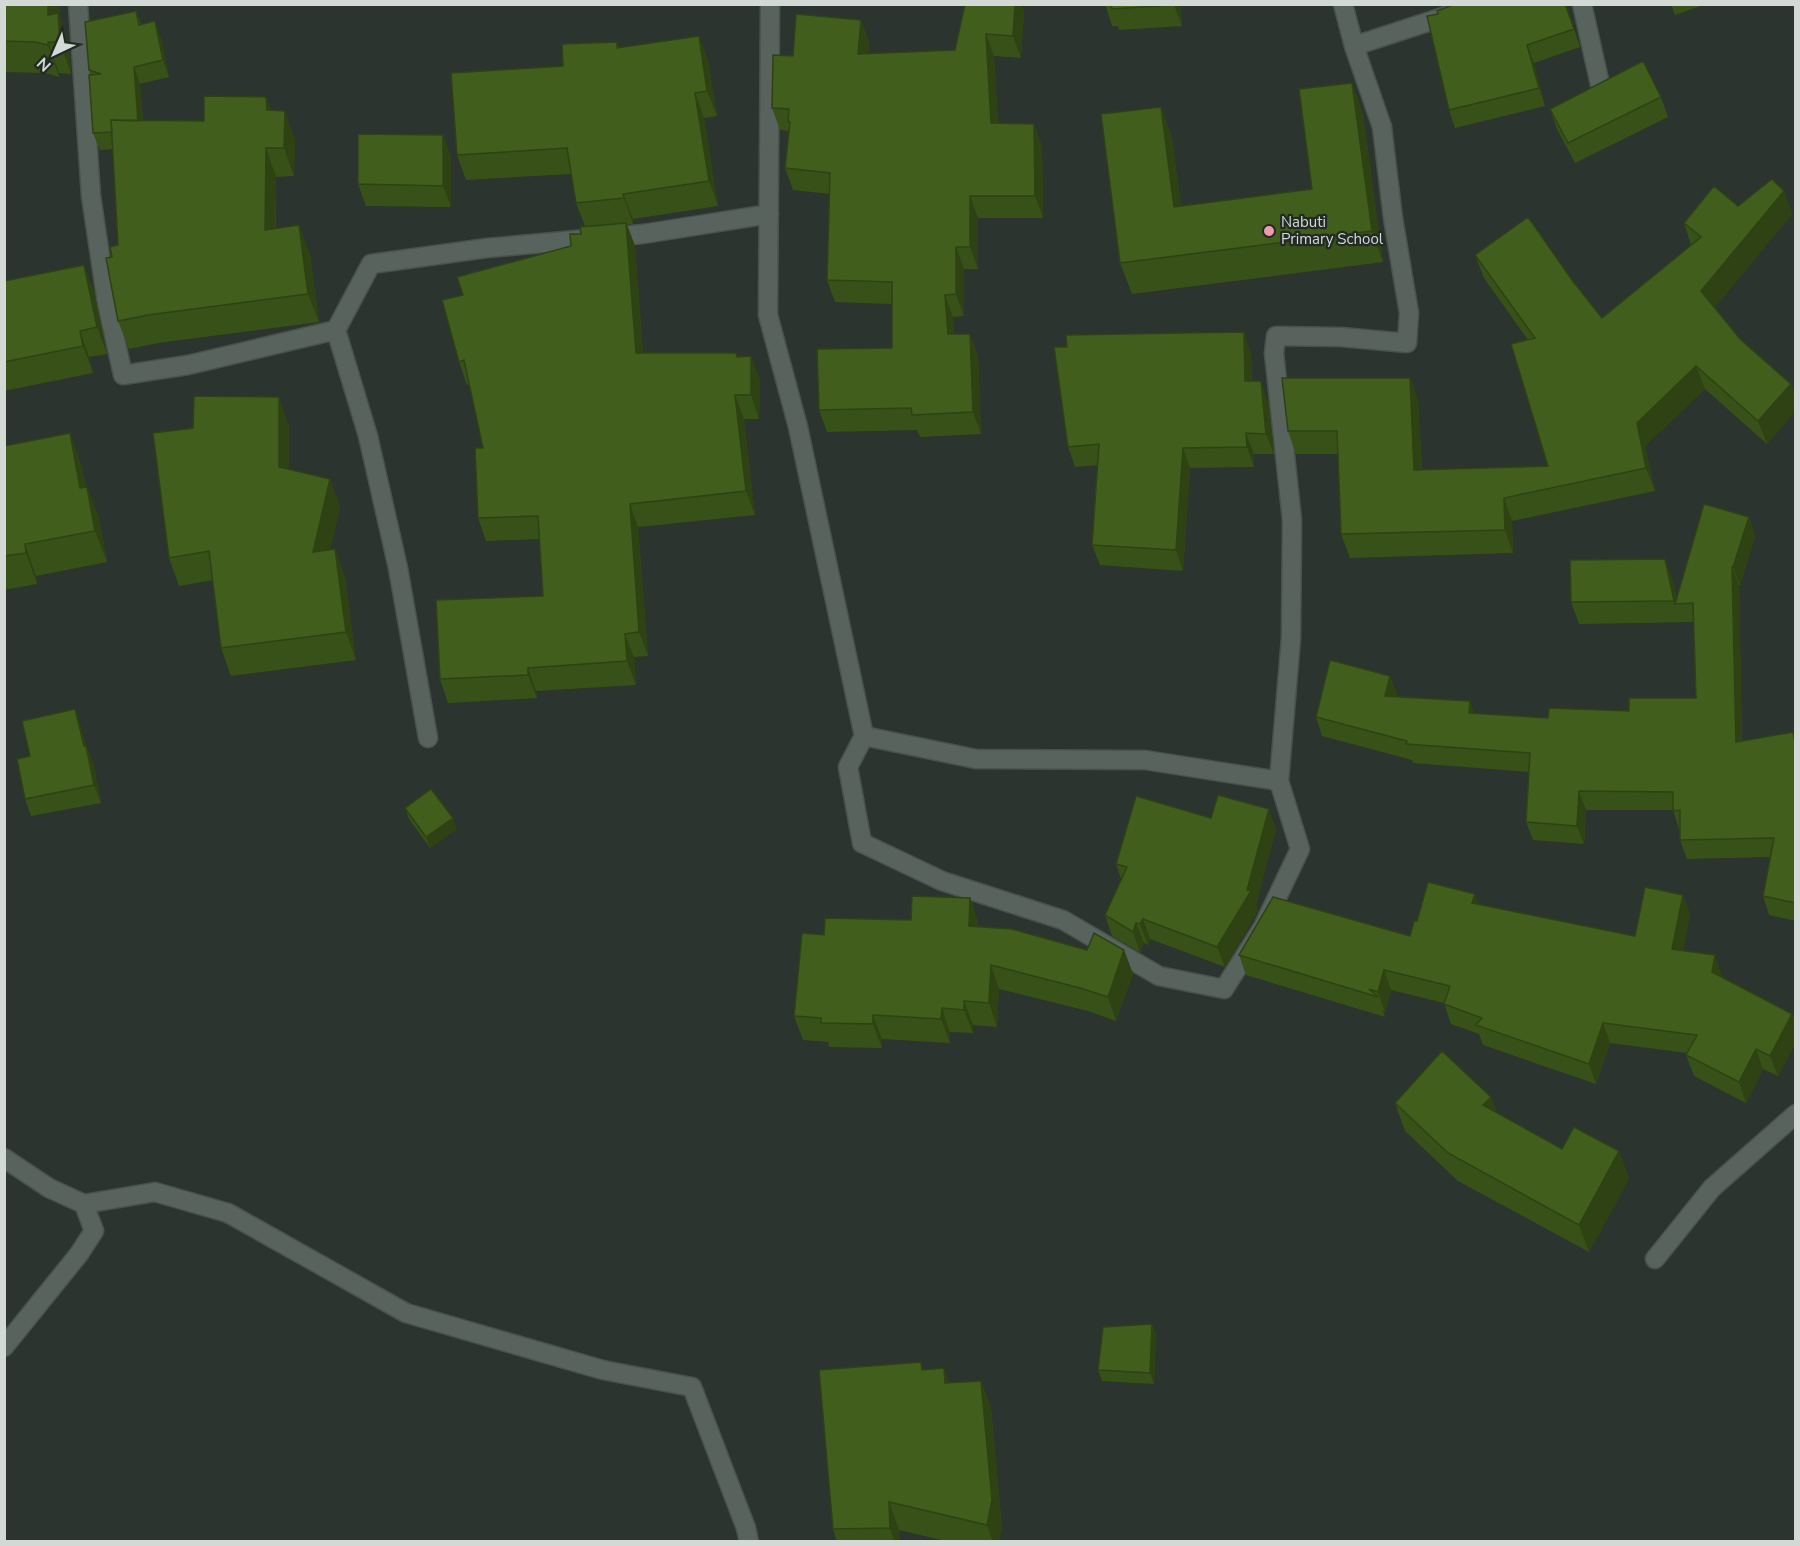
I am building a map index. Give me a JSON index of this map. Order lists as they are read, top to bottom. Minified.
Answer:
{"places":["Nabuti Primary School"],"north":"bottom left"}
